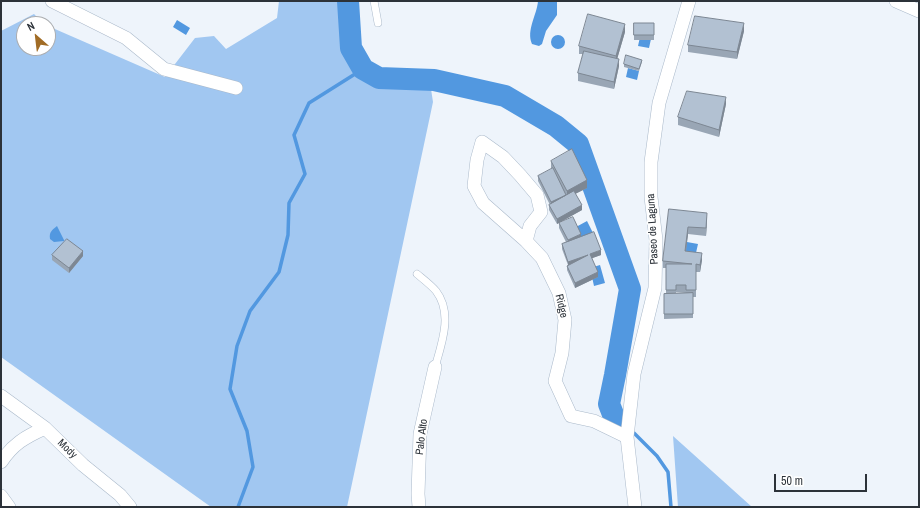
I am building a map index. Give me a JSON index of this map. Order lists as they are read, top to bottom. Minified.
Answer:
{"streets":{"street":["Paseo de Laguna","Ridge","Palo Alto","Mody"]},"crossings":[["Paseo de Laguna","Ridge"]],"scale_bar":"50 m","north":"top left"}
